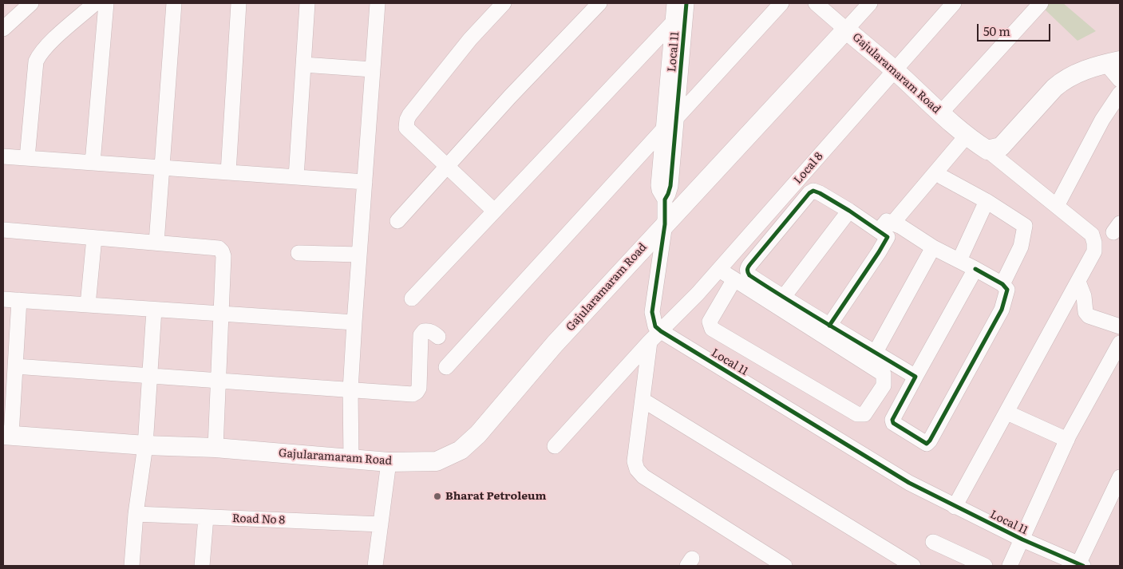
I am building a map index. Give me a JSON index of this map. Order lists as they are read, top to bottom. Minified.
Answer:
{"streets":{"main road":["Gajularamaram Road"],"street":["Local 11","Local 8","Road No 8"]},"crossings":[["Local 11","Gajularamaram Road"],["Local 11","Local 8"],["Gajularamaram Road","Local 8"]],"places":["Bharat Petroleum"],"scale_bar":"50 m"}
